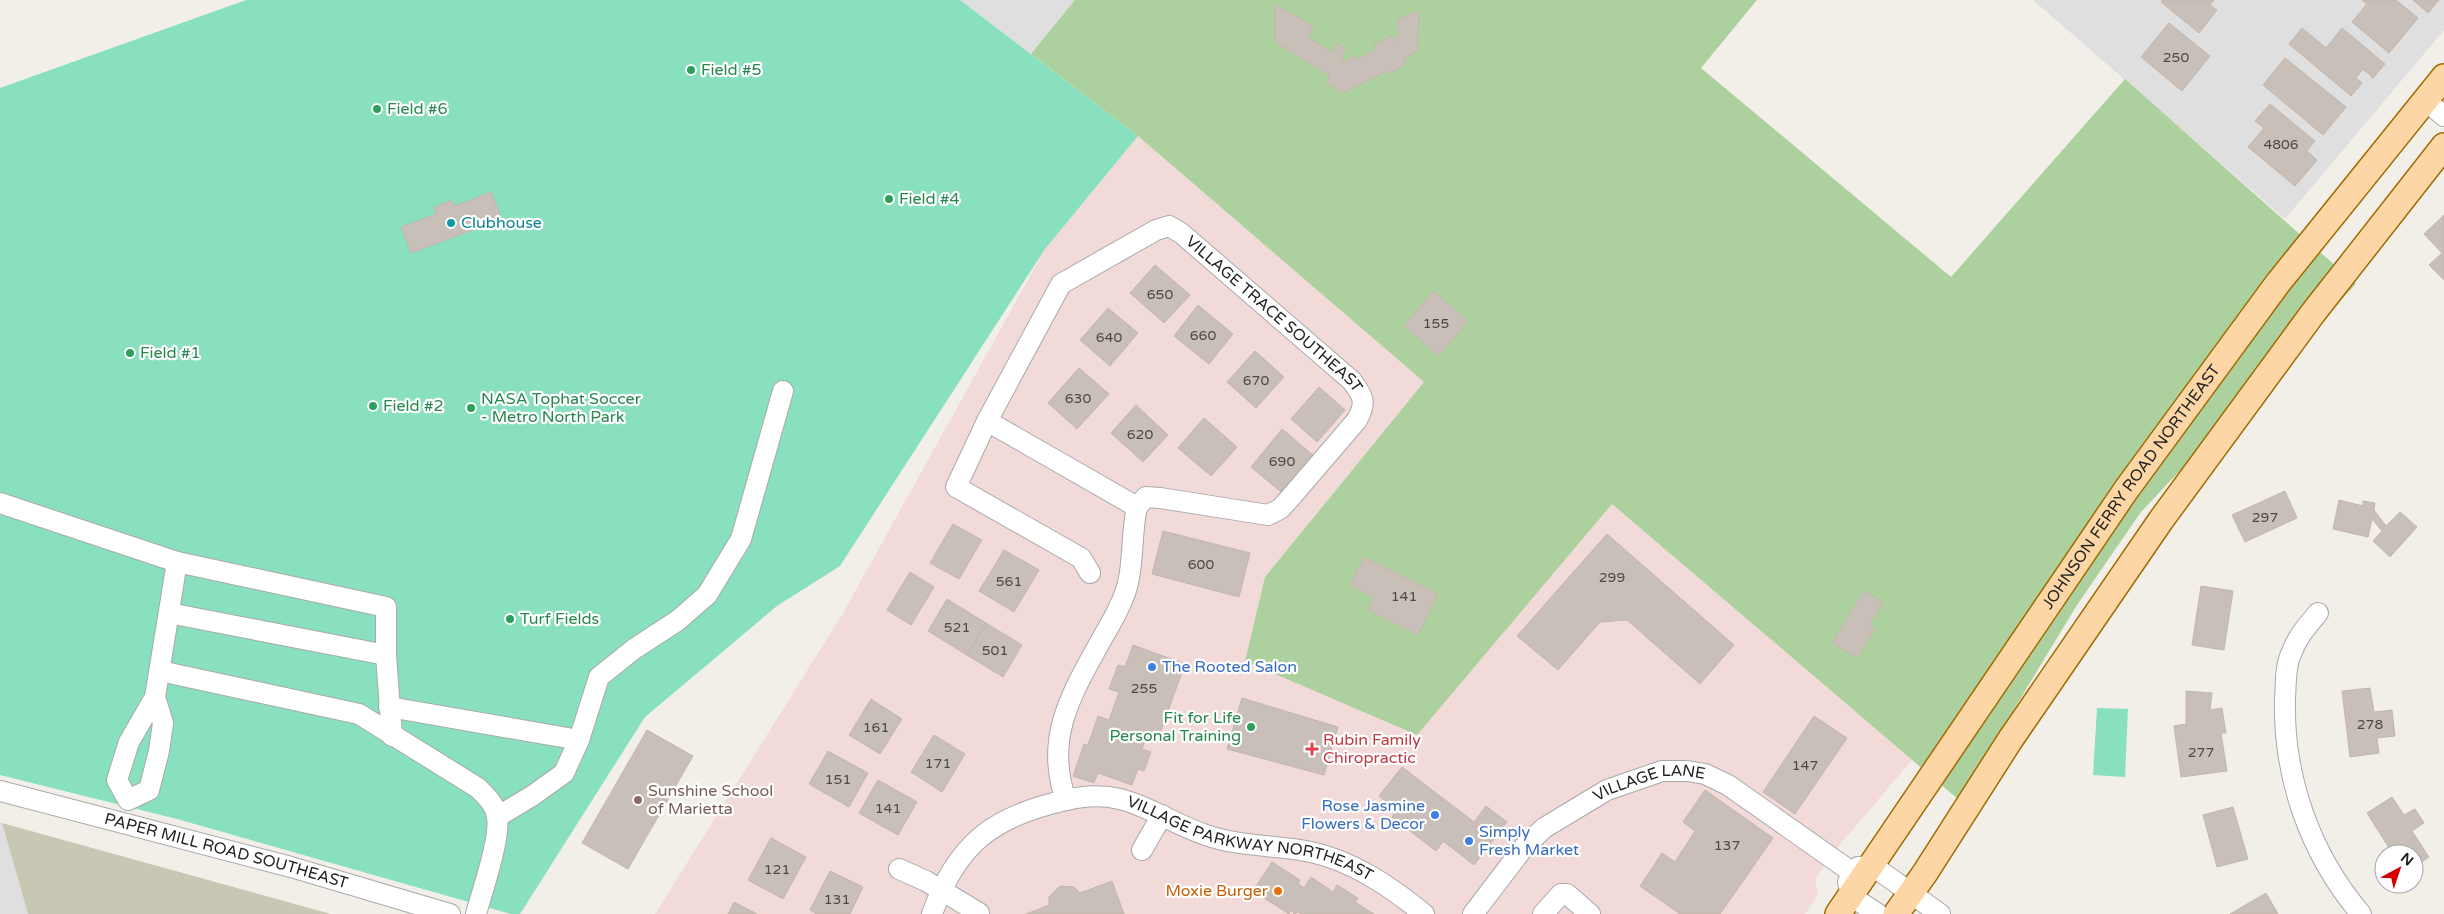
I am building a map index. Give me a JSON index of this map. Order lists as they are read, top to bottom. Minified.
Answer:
{"streets":{"main road":["JOHNSON FERRY ROAD NORTHEAST"],"street":["VILLAGE TRACE SOUTHEAST","VILLAGE LANE","VILLAGE PARKWAY NORTHEAST","PAPER MILL ROAD SOUTHEAST"]},"places":{"other":["Field #5","Field #6","Field #4","Clubhouse","Field #1","Field #2","NASA Tophat Soccer - Metro North Park","Turf Fields","The Rooted Salon","Fit for Life Personal Training","Sunshine School of Marietta","Rose Jasmine Flowers & Decor","Simply Fresh Market","Moxie Burger"],"health":["Rubin Family Chiropractic"]},"house_numbers":["250","4806","650","155","660","640","670","630","620","690","297","600","299","561","141","521","501","255","278","161","277","171","147","151","141","137","121","131"],"north":"top right"}
